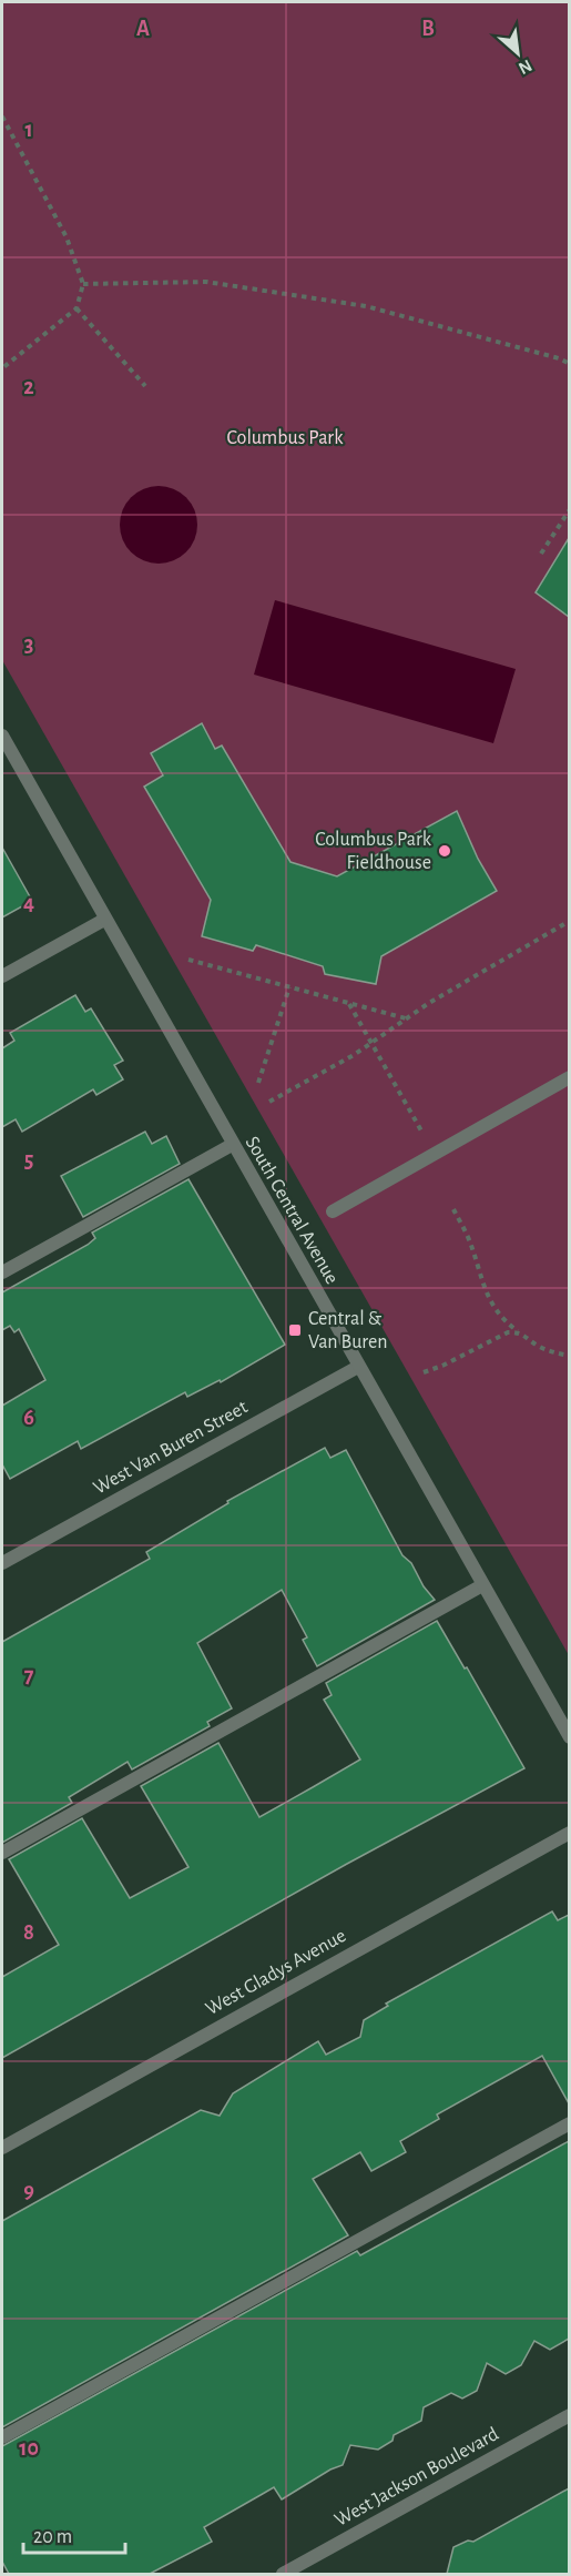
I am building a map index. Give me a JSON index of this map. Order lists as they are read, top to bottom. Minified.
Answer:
{"streets":{"street":["South Central Avenue","West Van Buren Street","West Gladys Avenue","West Jackson Boulevard"]},"crossings":[["South Central Avenue","West Van Buren Street"]],"parks":["Columbus Park"],"places":{"other":["Columbus Park Fieldhouse"],"transit":["Central & Van Buren"]},"scale_bar":"20 m","north":"bottom right","grid":{"columns":["A","B"],"rows":["1","2","3","4","5","6","7","8","9","10"]}}
